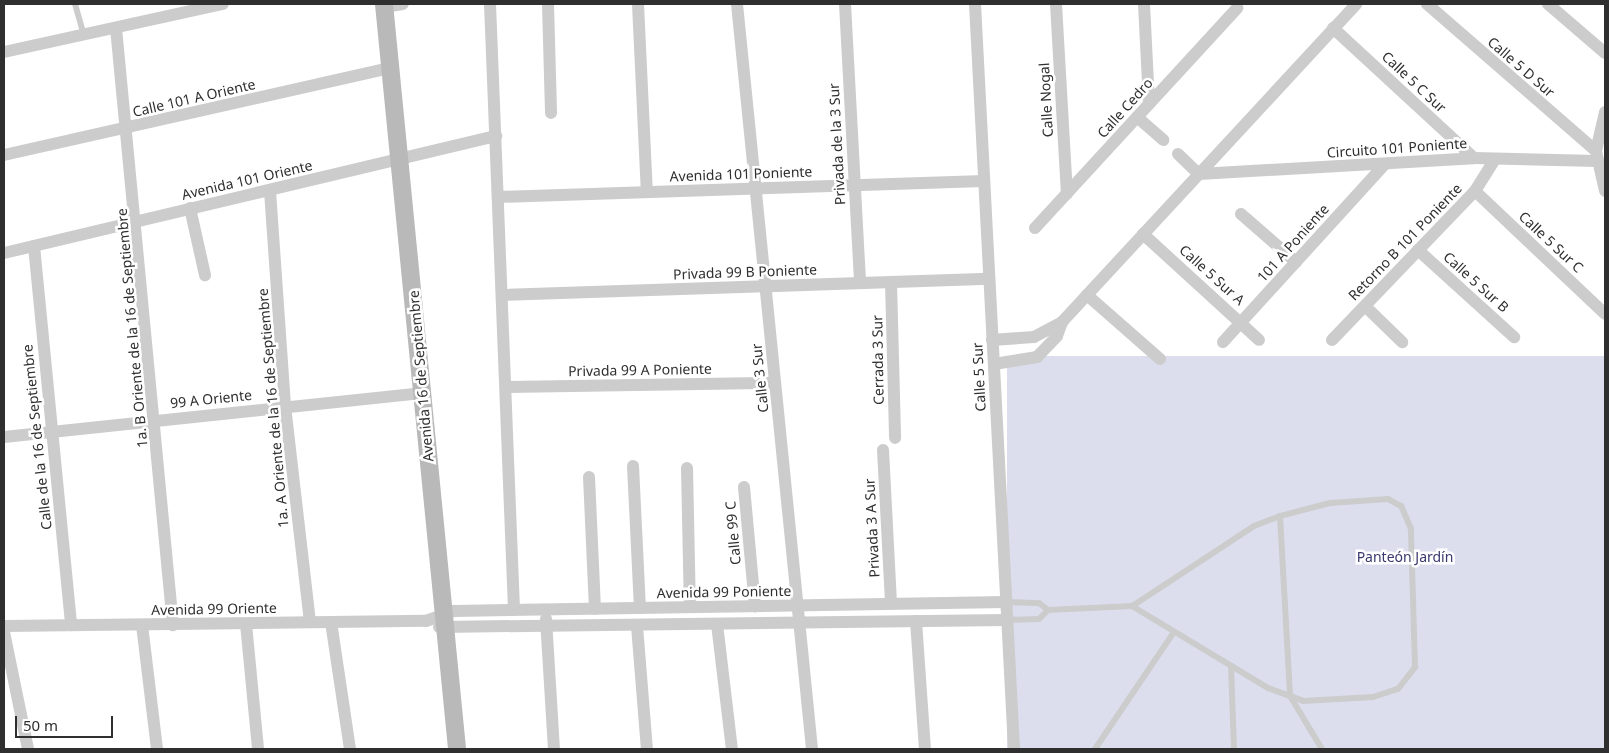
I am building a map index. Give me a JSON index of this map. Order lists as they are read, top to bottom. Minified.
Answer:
{"streets":{"main road":["Avenida 16 de Septiembre"],"street":["Calle 5 D Sur","Calle 5 C Sur","Calle 101 A Oriente","Calle Nogal","Calle Cedro","Privada de la 3 Sur","Circuito 101 Poniente","Avenida 101 Poniente","Avenida 101 Oriente","Retorno B 101 Poniente","Calle 5 Sur C","101 A Poniente","Privada 99 B Poniente","Calle 5 Sur A","Calle 5 Sur B","1a. B Oriente de la 16 de Septiembre","Cerrada 3 Sur","Privada 99 A Poniente","Calle 5 Sur","Calle 3 Sur","99 A Oriente","1a. A Oriente de la 16 de Septiembre","Calle de la 16 de Septiembre","Privada 3 A Sur","Calle 99 C","Avenida 99 Poniente","Avenida 99 Oriente"]},"crossings":[["Calle 5 D Sur","Circuito 101 Poniente"],["Calle 5 C Sur","Circuito 101 Poniente"],["Calle 101 A Oriente","1a. B Oriente de la 16 de Septiembre"],["Calle 101 A Oriente","Avenida 16 de Septiembre"],["Calle Nogal","Calle Cedro"],["Privada de la 3 Sur","Avenida 101 Poniente"],["Privada de la 3 Sur","Privada 99 B Poniente"],["Circuito 101 Poniente","Retorno B 101 Poniente"],["Circuito 101 Poniente","101 A Poniente"],["Avenida 101 Poniente","Calle 5 Sur"],["Avenida 101 Poniente","Calle 3 Sur"],["Avenida 101 Oriente","1a. B Oriente de la 16 de Septiembre"],["Avenida 101 Oriente","Avenida 16 de Septiembre"],["Avenida 101 Oriente","1a. A Oriente de la 16 de Septiembre"],["Avenida 101 Oriente","Calle de la 16 de Septiembre"],["Retorno B 101 Poniente","Calle 5 Sur C"],["Retorno B 101 Poniente","Calle 5 Sur B"],["101 A Poniente","Calle 5 Sur A"],["Privada 99 B Poniente","Cerrada 3 Sur"],["Privada 99 B Poniente","Calle 5 Sur"],["Privada 99 B Poniente","Calle 3 Sur"],["1a. B Oriente de la 16 de Septiembre","99 A Oriente"],["1a. B Oriente de la 16 de Septiembre","Avenida 99 Oriente"],["Privada 99 A Poniente","Calle 3 Sur"],["Avenida 16 de Septiembre","99 A Oriente"],["Avenida 16 de Septiembre","Avenida 99 Poniente"],["Avenida 16 de Septiembre","Avenida 99 Oriente"],["Calle 5 Sur","Avenida 99 Poniente"],["Calle 3 Sur","Avenida 99 Poniente"],["99 A Oriente","1a. A Oriente de la 16 de Septiembre"],["99 A Oriente","Calle de la 16 de Septiembre"],["1a. A Oriente de la 16 de Septiembre","Avenida 99 Oriente"],["Calle de la 16 de Septiembre","Avenida 99 Oriente"],["Privada 3 A Sur","Avenida 99 Poniente"],["Calle 99 C","Avenida 99 Poniente"],["Avenida 99 Poniente","Avenida 99 Oriente"]],"parks":["Panteón Jardín"],"scale_bar":"50 m"}
